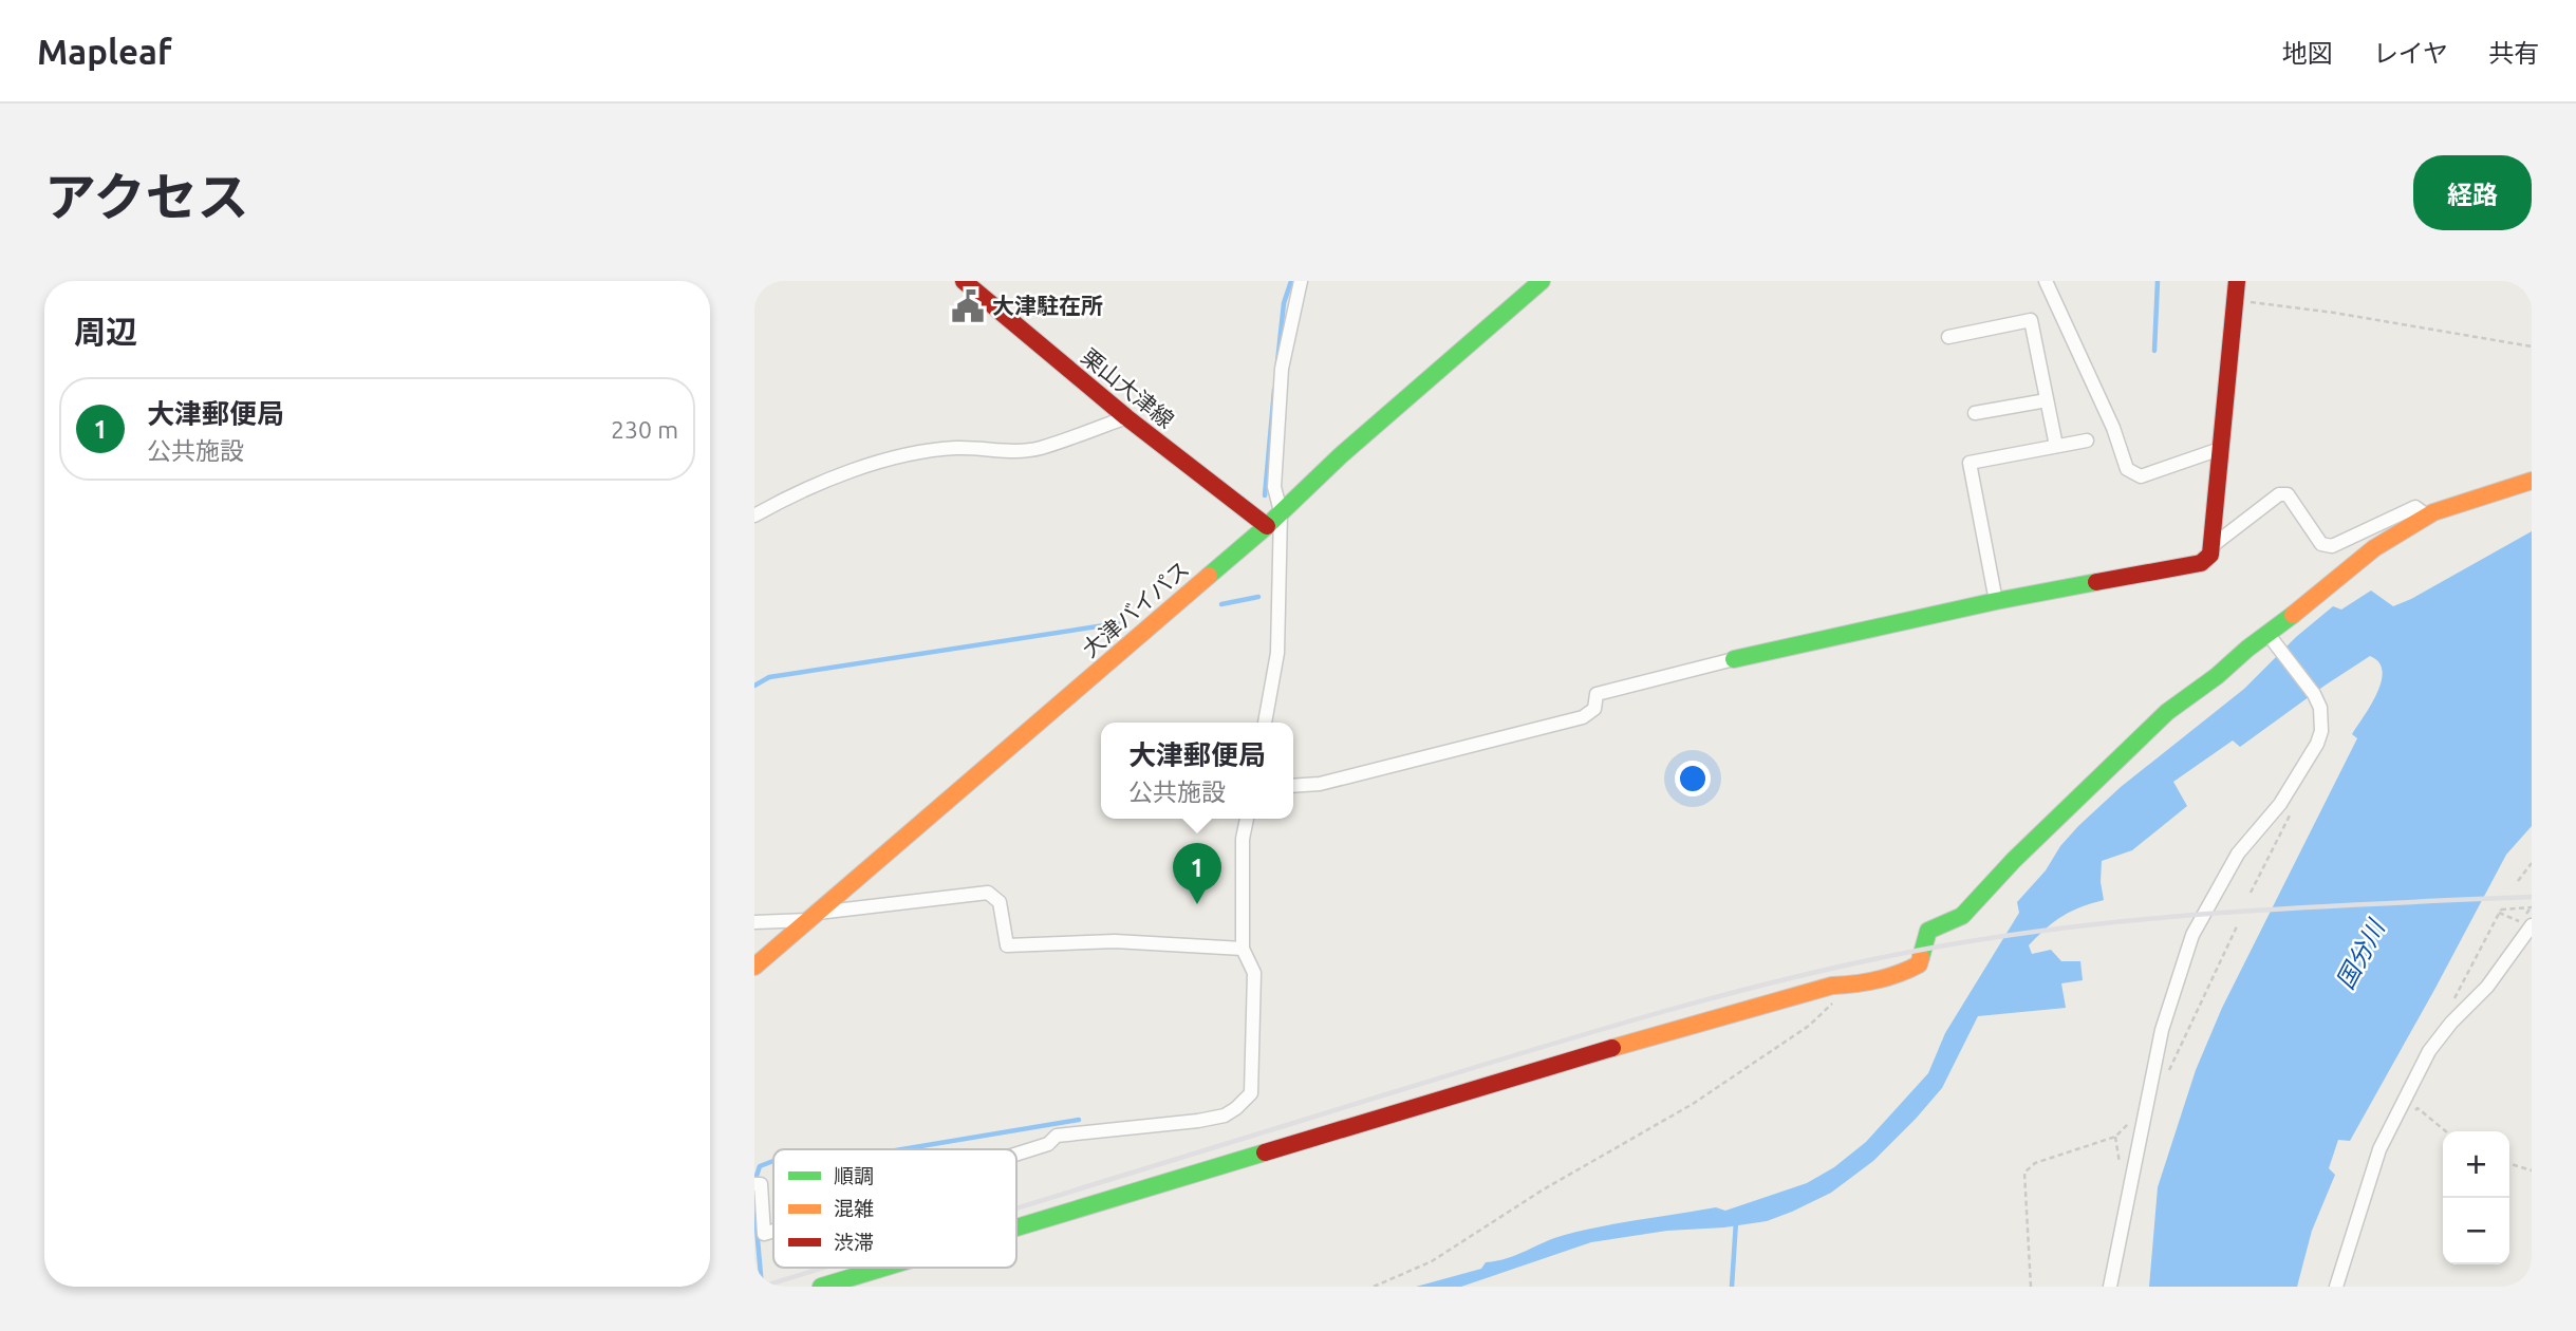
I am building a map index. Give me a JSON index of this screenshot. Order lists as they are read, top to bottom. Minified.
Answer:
{"streets":{"street":["栗山大津線","大津バイパス"]},"crossings":[["栗山大津線","大津バイパス"]],"water":["国分川"],"places":{"public building":["大津駐在所"]},"legend":["順調","混雑","渋滞"],"page":{"header":"Mapleaf","nav":["地図","レイヤ","共有"],"title":"アクセス","buttons":"経路","heading":"周辺","list":[{"mark":"1","name":"大津郵便局","note":"公共施設","value":"230 m"}],"popup":["大津郵便局","公共施設"],"pins":"1","map_buttons":["+","−"]}}
